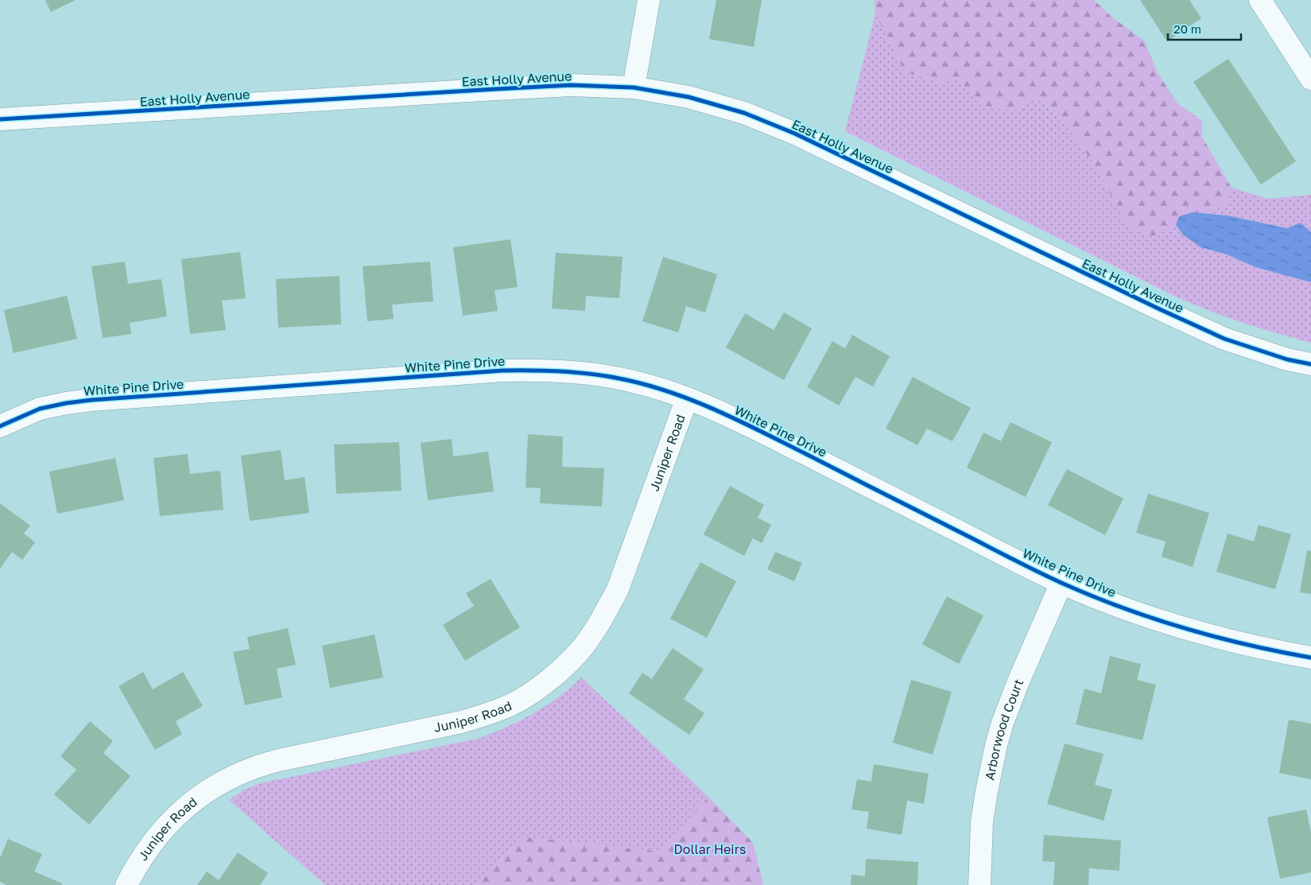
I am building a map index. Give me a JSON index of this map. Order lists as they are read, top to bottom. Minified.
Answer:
{"streets":{"street":["East Holly Avenue","White Pine Drive","Juniper Road","Arborwood Court"]},"crossings":[["White Pine Drive","Juniper Road"],["White Pine Drive","Arborwood Court"]],"parks":["Dollar Heirs"],"scale_bar":"20 m"}
